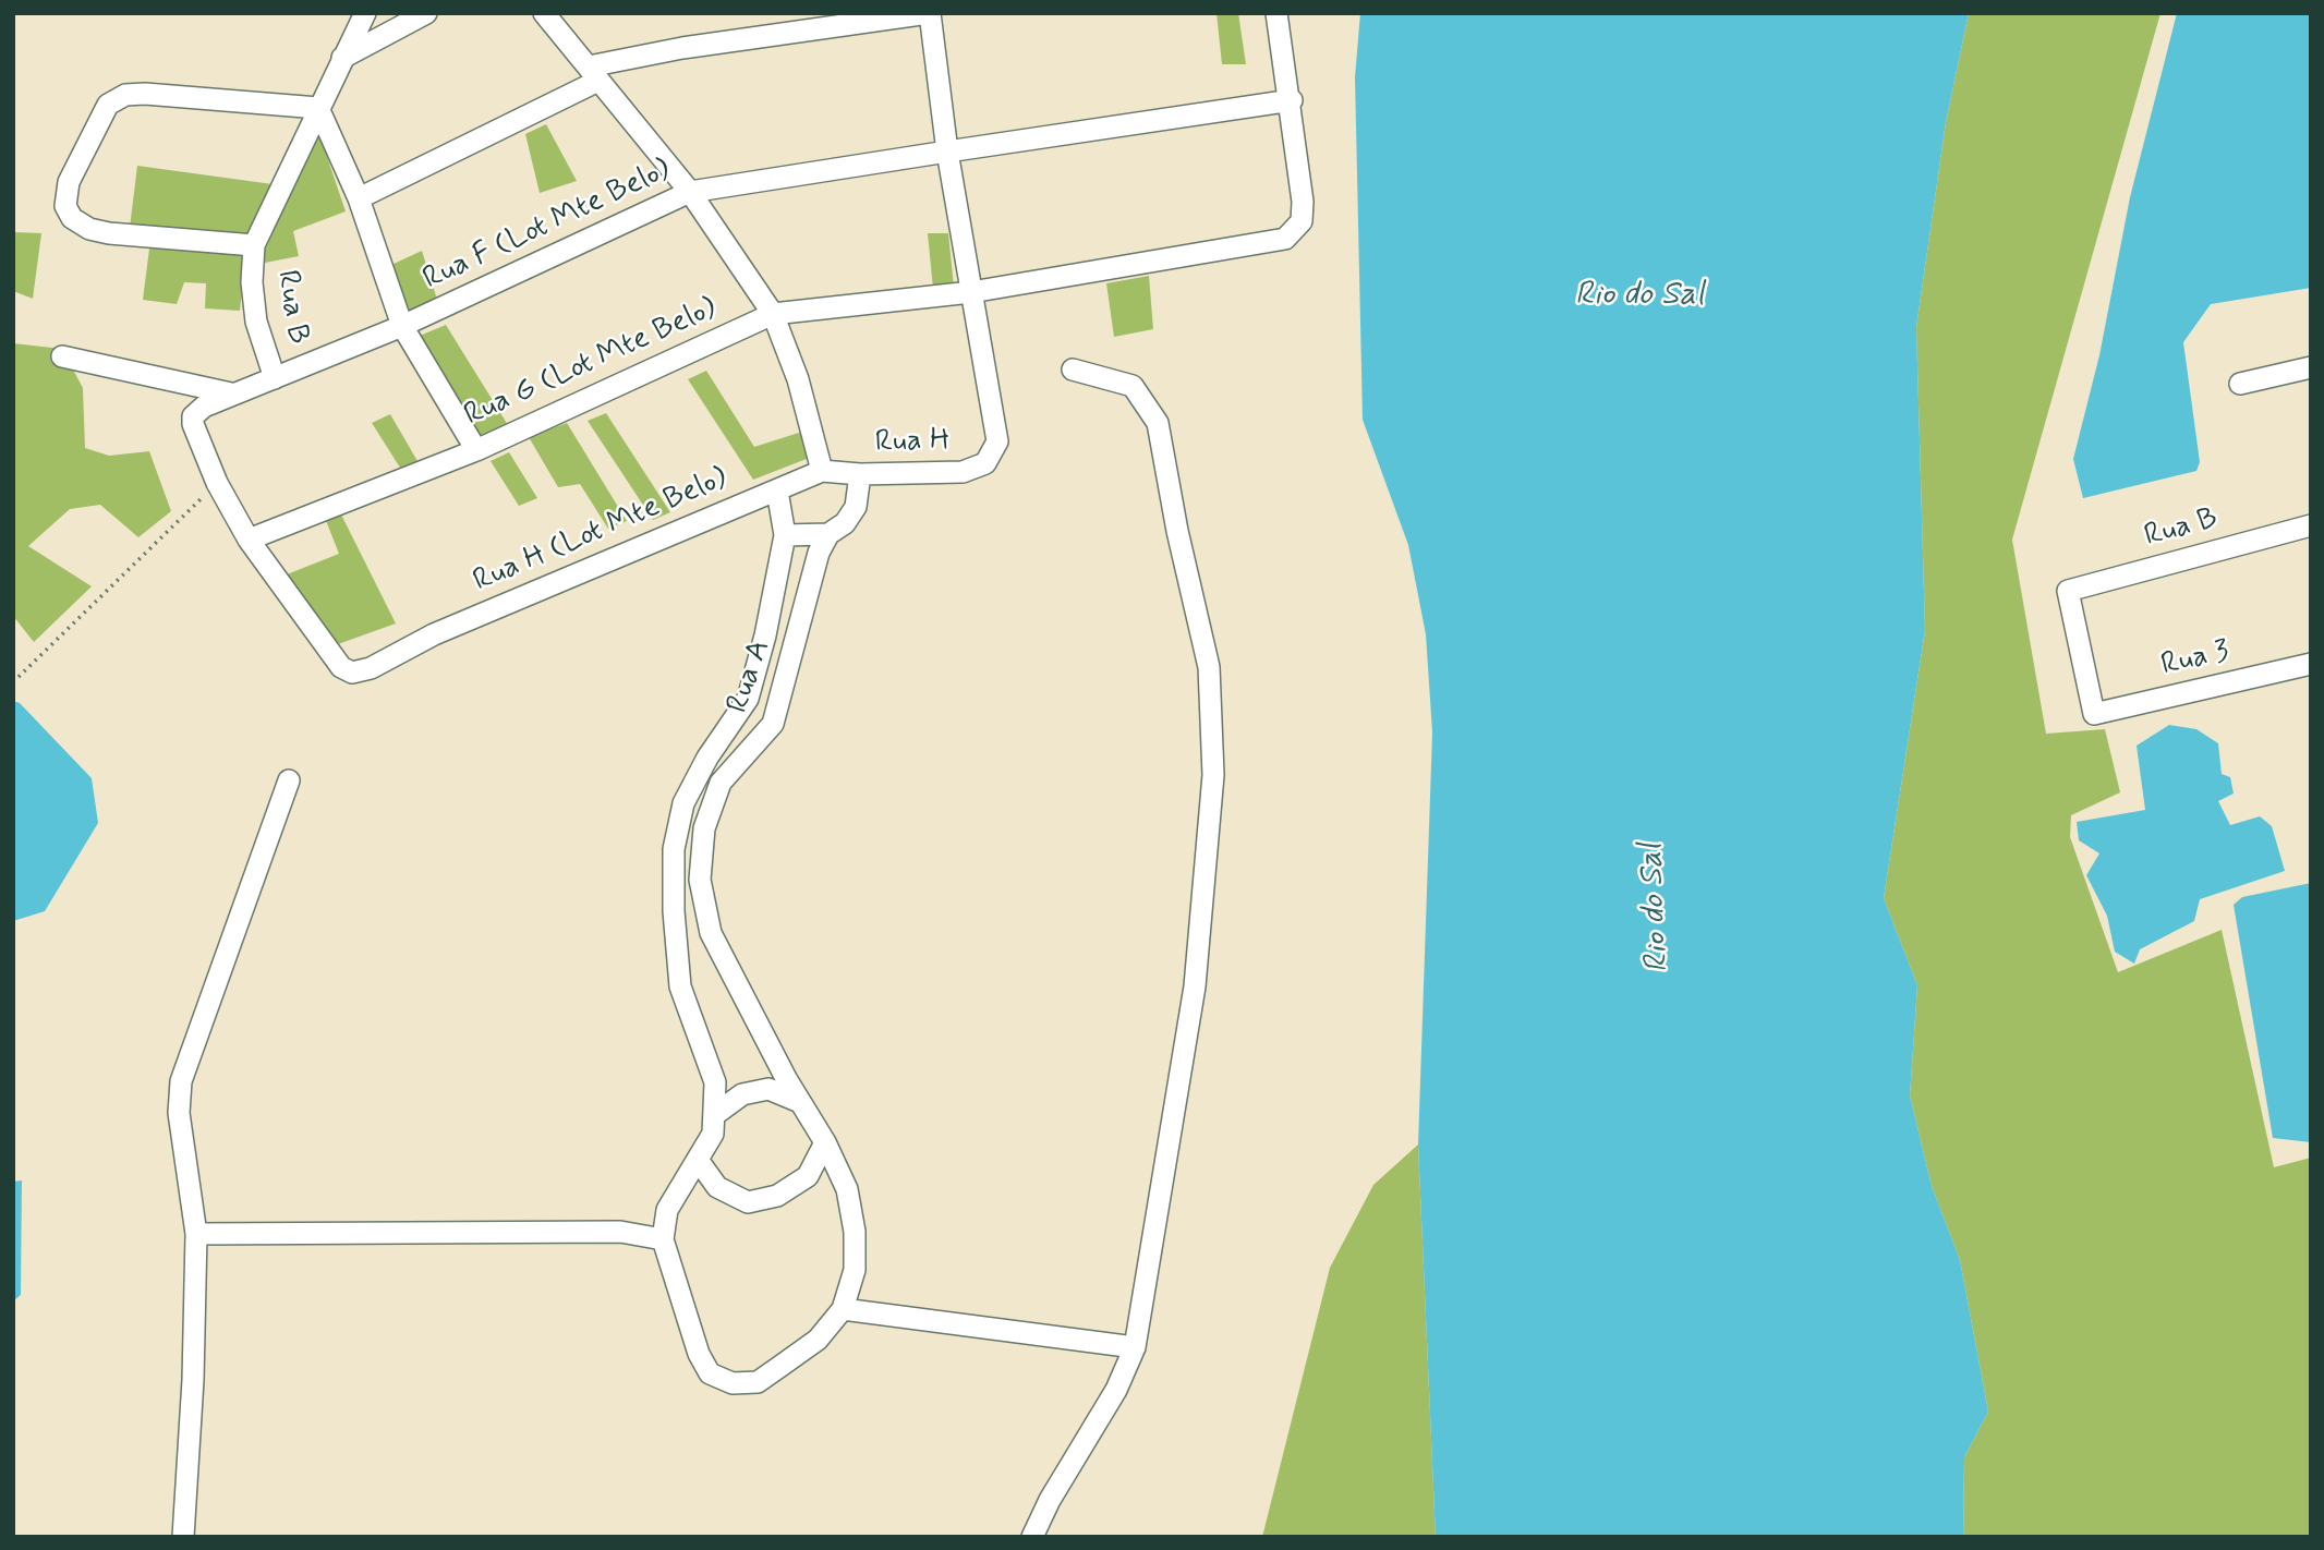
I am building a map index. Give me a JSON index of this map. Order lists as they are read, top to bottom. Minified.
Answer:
{"streets":{"street":["Rua F (Lot Mte Belo)","Rua B","Rua G (Lot Mte Belo)","Rua H","Rua H (Lot Mte Belo)","Rua 3","Rua A"]},"crossings":[["Rua F (Lot Mte Belo)","Rua B"],["Rua F (Lot Mte Belo)","Rua G (Lot Mte Belo)"],["Rua B","Rua 3"],["Rua G (Lot Mte Belo)","Rua H"],["Rua G (Lot Mte Belo)","Rua H (Lot Mte Belo)"],["Rua H","Rua H (Lot Mte Belo)"],["Rua H","Rua A"],["Rua H (Lot Mte Belo)","Rua A"]],"water":["Rio do Sal"]}
